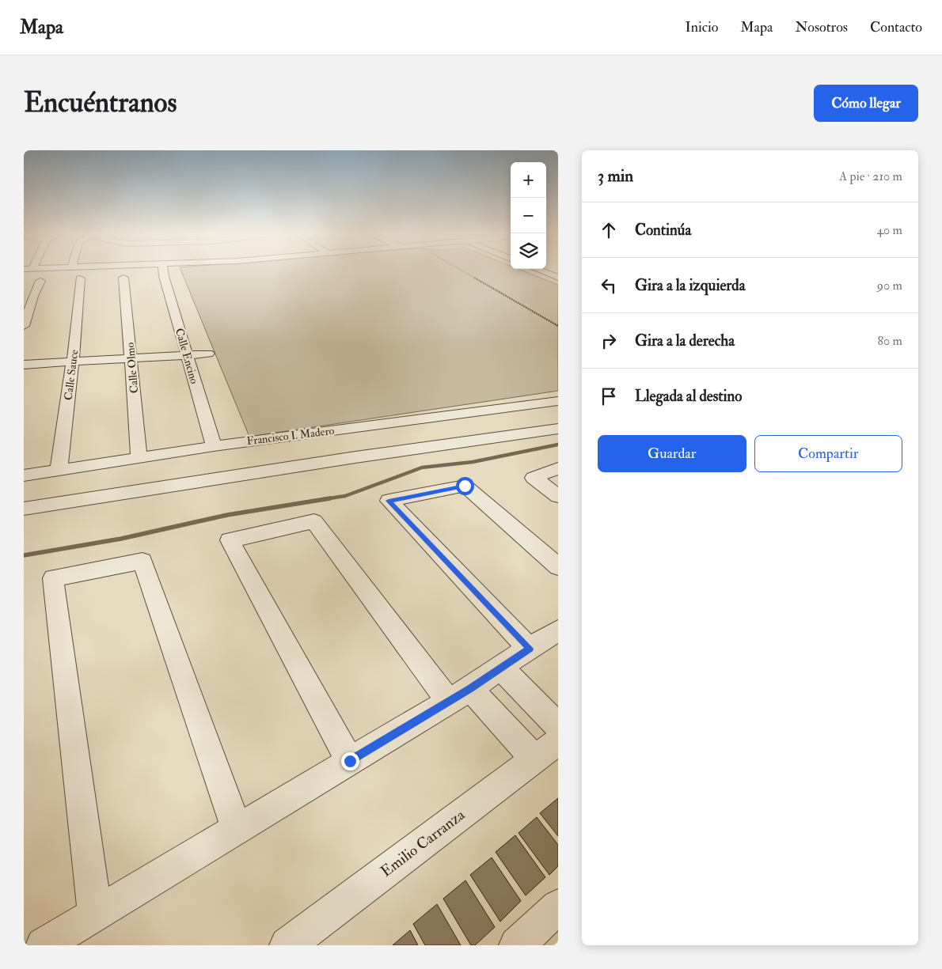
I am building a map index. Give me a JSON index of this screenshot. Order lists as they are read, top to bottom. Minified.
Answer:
{"streets":{"street":["Calle Encino","Calle Olmo","Calle Sauce","Francisco I. Madero","Emilio Carranza"]},"crossings":[["Calle Encino","Francisco I. Madero"],["Calle Olmo","Francisco I. Madero"],["Calle Sauce","Francisco I. Madero"]],"page":{"header":"Mapa","nav":["Inicio","Mapa","Nosotros","Contacto"],"buttons":["Cómo llegar",["Guardar","Compartir"]],"title":"Encuéntranos","heading":["3 min","A pie · 210 m"],"map_buttons":["+","−"],"list":[["Continúa","40 m"],["Gira a la izquierda","90 m"],["Gira a la derecha","80 m"],"Llegada al destino"]}}
